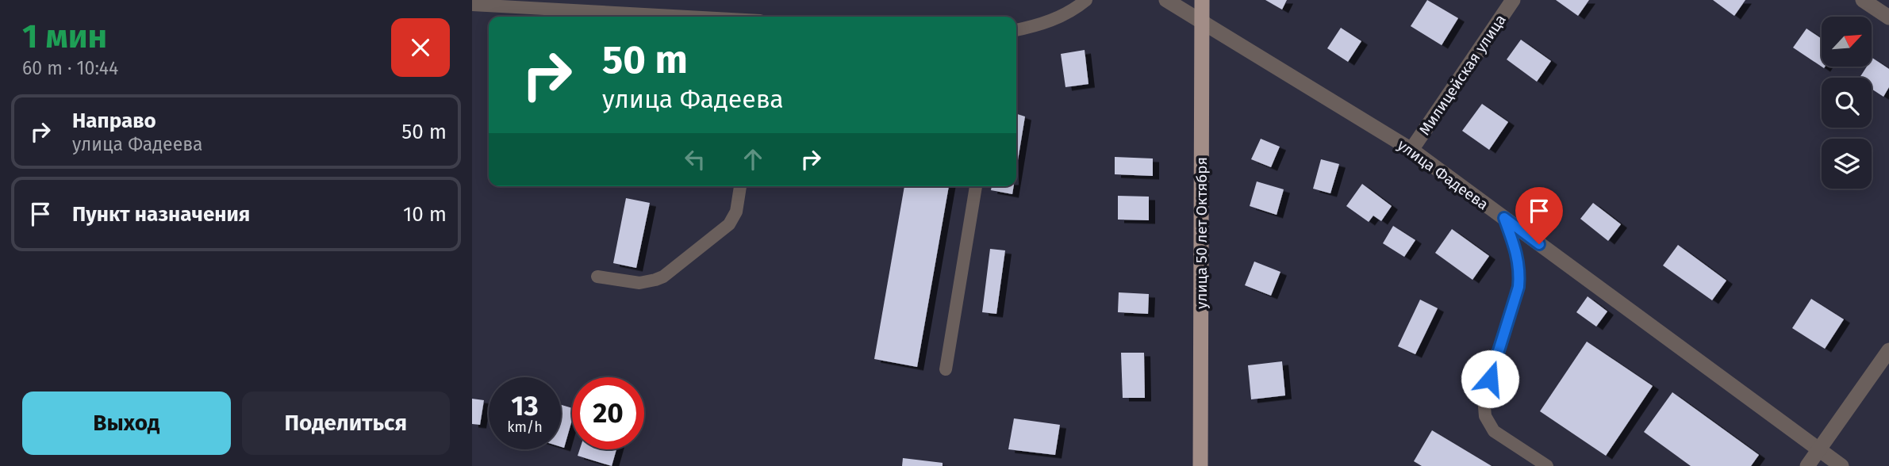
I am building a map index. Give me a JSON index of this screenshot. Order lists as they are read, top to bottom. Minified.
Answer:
{"streets":{"main road":["улица 50 лет Октября"],"street":["Милицейская улица","улица Фадеева"]},"crossings":[["Милицейская улица","улица Фадеева"],["улица Фадеева","улица 50 лет Октября"]],"north":"top right","page":{"heading":["1 мин","60 m · 10:44"],"turn":["50 m","улица Фадеева"],"list":[{"name":"Направо","note":"улица Фадеева","value":"50 m"},{"name":"Пункт назначения","value":"10 m"}],"speed":"13 km/h","limit":"20","buttons":["Выход","Поделиться"]}}
